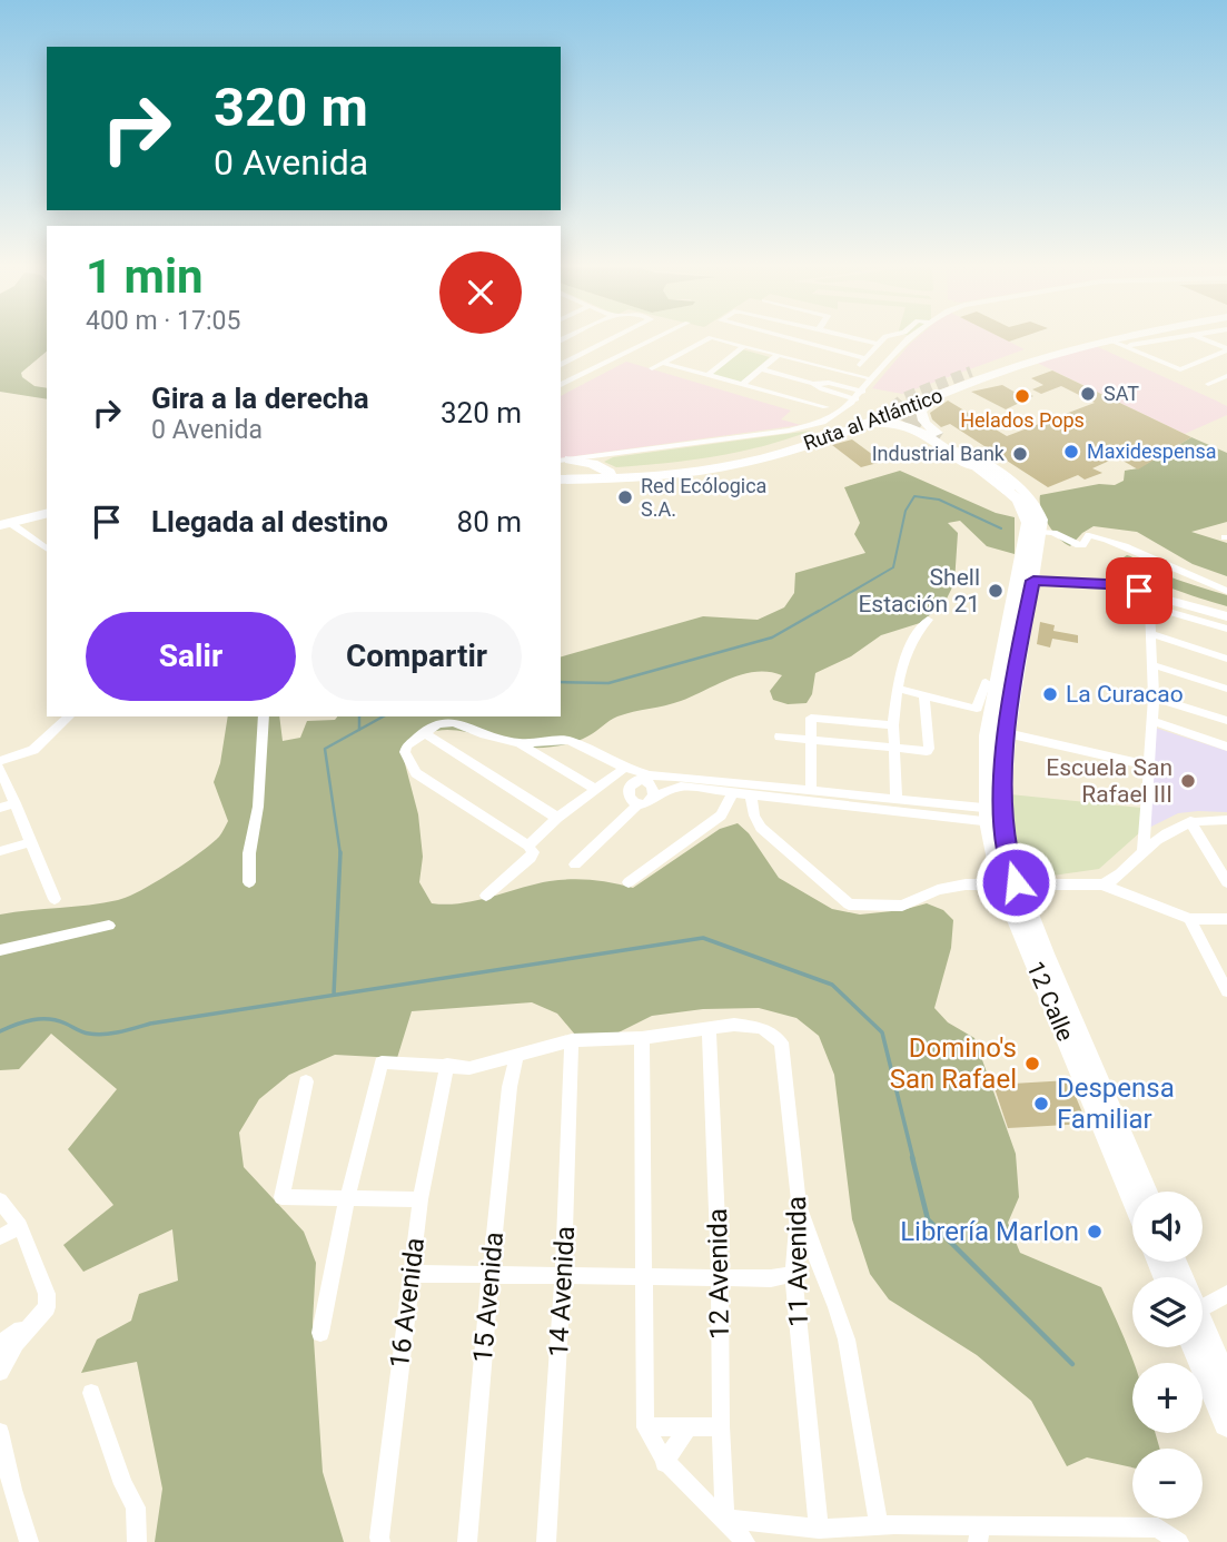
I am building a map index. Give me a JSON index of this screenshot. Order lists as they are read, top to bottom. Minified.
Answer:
{"streets":{"highway":["Ruta al Atlántico"],"main road":["12 Calle"],"street":["11 Avenida","12 Avenida","14 Avenida","15 Avenida","16 Avenida"]},"crossings":[["Ruta al Atlántico","12 Calle"],["11 Avenida","12 Avenida"]],"places":["SAT","Helados Pops","Maxidespensa","Industrial Bank","Red Ecólogica S.A.","Shell Estación 21","La Curacao","Escuela San Rafael III","Domino's San Rafael","Despensa Familiar","Librería Marlon"],"page":{"turn":["320 m","0 Avenida"],"heading":["1 min","400 m · 17:05"],"list":[{"name":"Gira a la derecha","note":"0 Avenida","value":"320 m"},{"name":"Llegada al destino","value":"80 m"}],"buttons":["Salir","Compartir"],"map_buttons":["+","−"]}}
